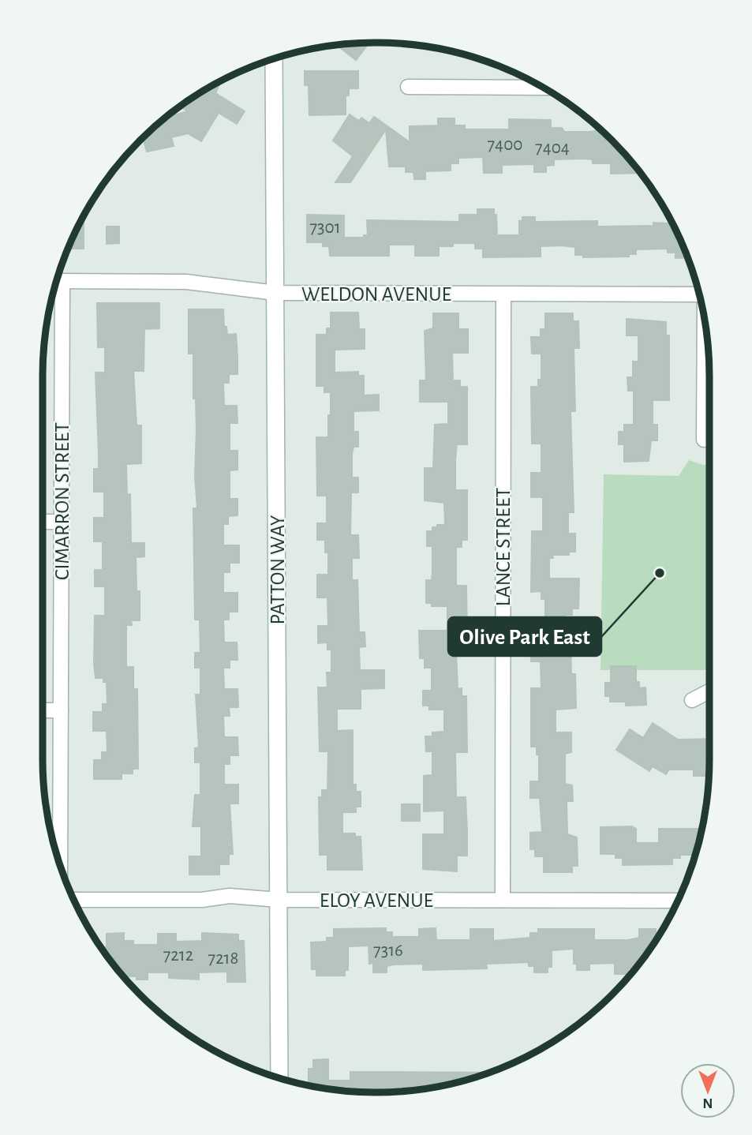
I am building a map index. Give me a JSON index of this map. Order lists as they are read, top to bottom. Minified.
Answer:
{"streets":{"street":["WELDON AVENUE","CIMARRON STREET","LANCE STREET","PATTON WAY","ELOY AVENUE"]},"crossings":[["WELDON AVENUE","LANCE STREET"],["WELDON AVENUE","PATTON WAY"],["LANCE STREET","ELOY AVENUE"],["PATTON WAY","ELOY AVENUE"]],"places":["Olive Park East"],"house_numbers":["7400","7404","7301","7316","7212","7218"],"north":"bottom"}
